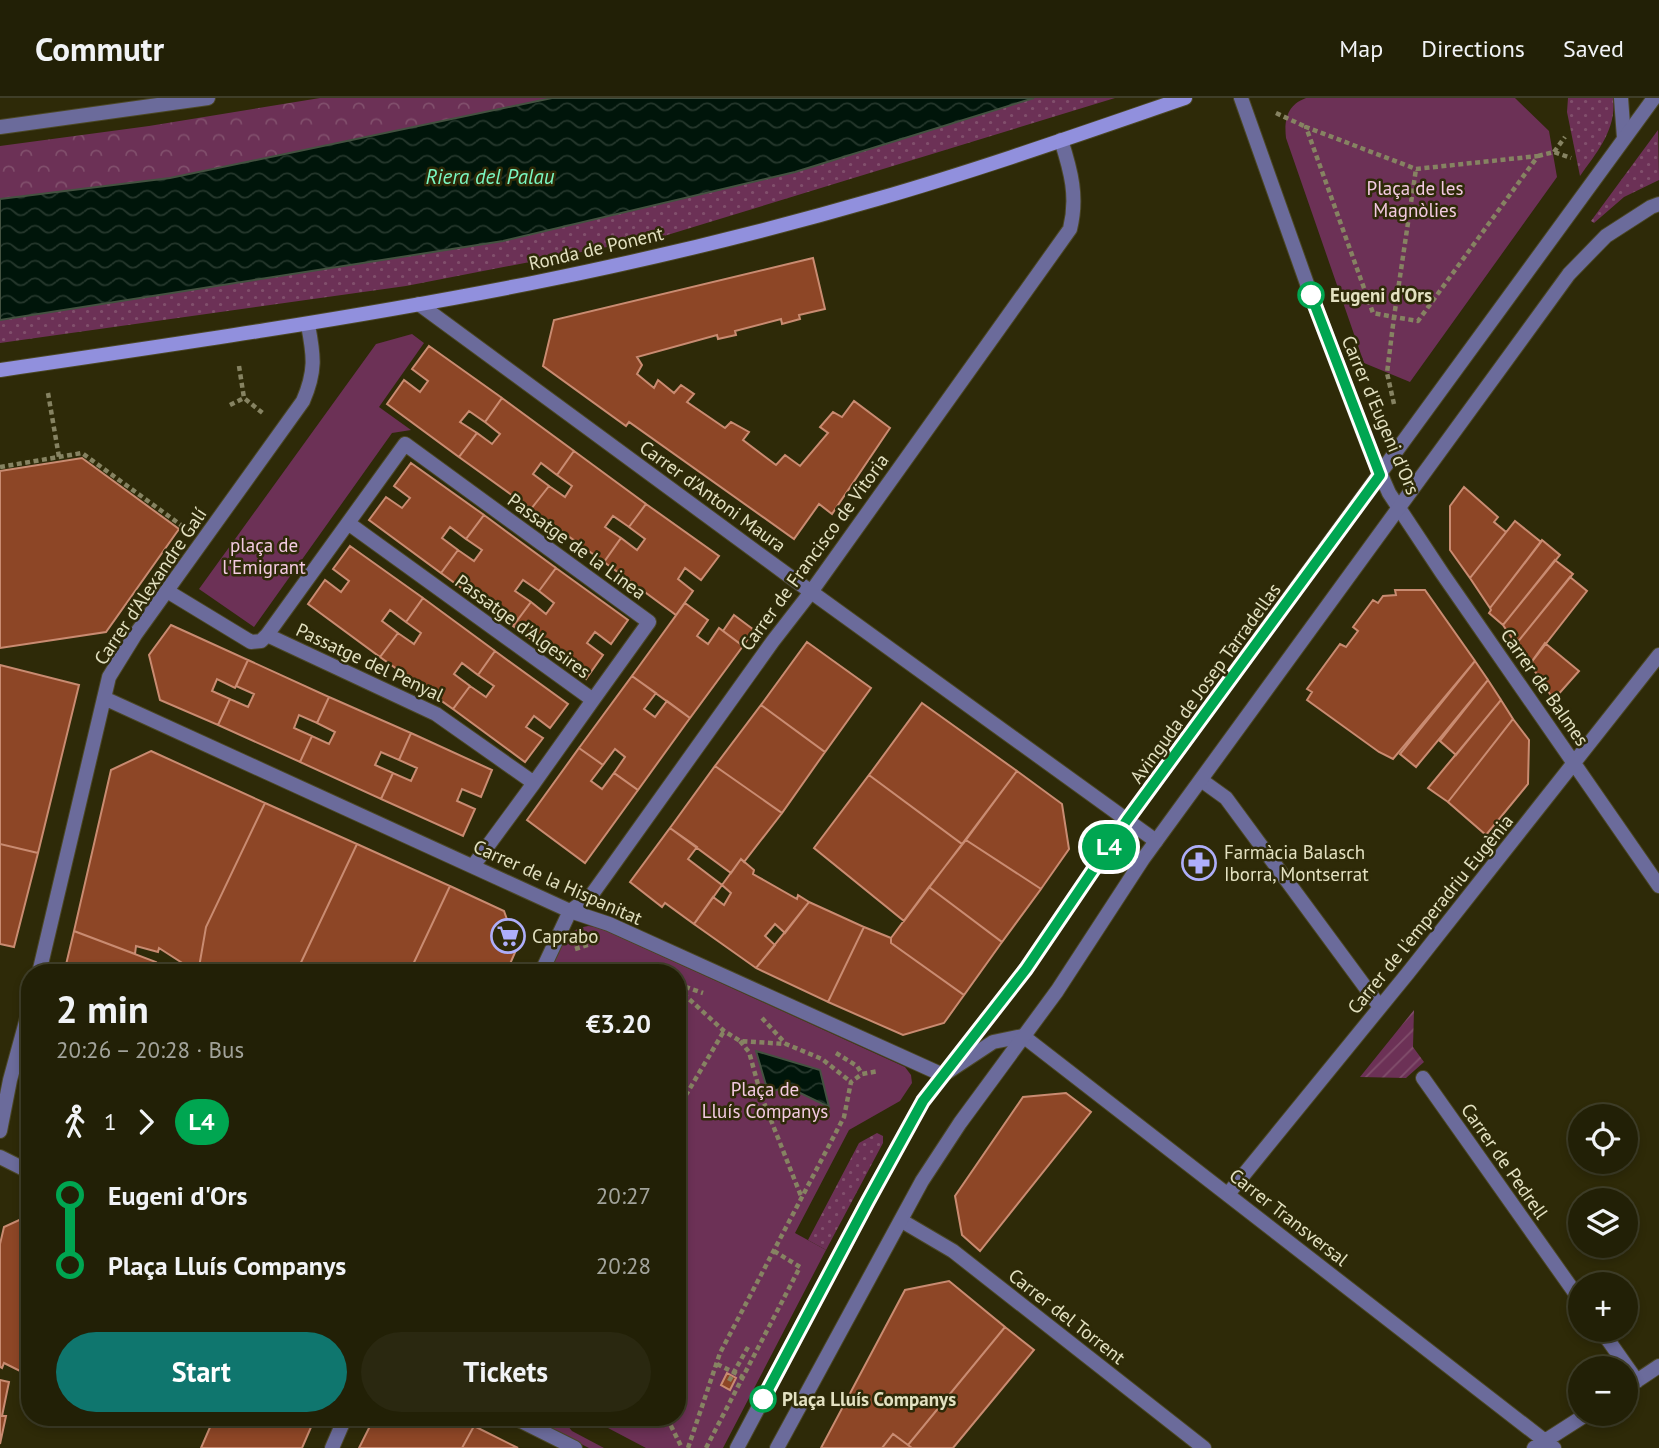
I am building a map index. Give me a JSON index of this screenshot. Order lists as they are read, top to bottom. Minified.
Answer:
{"streets":{"main road":["Ronda de Ponent"],"street":["Carrer d'Eugeni d'Ors","Carrer d'Antoni Maura","Passatge de la Linea","Carrer de Francisco de Vitoria","Carrer d'Alexandre Galí","Passatge d'Algesires","Passatge del Penyal","Avinguda de Josep Tarradellas","Carrer de Balmes","Carrer de la Hispanitat","Carrer de l'emperadriu Eugènia","Carrer de Pedrell","Carrer Transversal","Carrer del Torrent"]},"crossings":[["Ronda de Ponent","Carrer d'Antoni Maura"],["Ronda de Ponent","Carrer de Francisco de Vitoria"],["Ronda de Ponent","Carrer d'Alexandre Galí"],["Carrer d'Eugeni d'Ors","Avinguda de Josep Tarradellas"],["Carrer d'Eugeni d'Ors","Carrer de Balmes"],["Carrer d'Antoni Maura","Carrer de Francisco de Vitoria"],["Carrer d'Antoni Maura","Avinguda de Josep Tarradellas"],["Passatge de la Linea","Passatge d'Algesires"],["Carrer de Francisco de Vitoria","Carrer de la Hispanitat"],["Carrer d'Alexandre Galí","Passatge del Penyal"],["Carrer d'Alexandre Galí","Carrer de la Hispanitat"],["Passatge d'Algesires","Passatge del Penyal"],["Avinguda de Josep Tarradellas","Carrer de la Hispanitat"],["Carrer de Balmes","Carrer de l'emperadriu Eugènia"],["Carrer de l'emperadriu Eugènia","Carrer Transversal"]],"water":["Riera del Palau"],"parks":["Plaça de les Magnòlies","plaça de l'Emigrant","Plaça de Lluís Companys"],"places":{"other":["Eugeni d'Ors","Plaça Lluís Companys"],"pharmacy":["Farmàcia Balasch Iborra, Montserrat"],"supermarket":["Caprabo"]},"lines":["bus line L4"],"page":{"header":"Commutr","nav":["Map","Directions","Saved"],"on_map":"L4","heading":["2 min","20:26 – 20:28 · Bus","€3.20"],"legs":["1","L4"],"map_buttons":["+","−"],"list":[{"name":"Eugeni d'Ors","value":"20:27"},{"name":"Plaça Lluís Companys","value":"20:28"}],"buttons":["Start","Tickets"]}}
